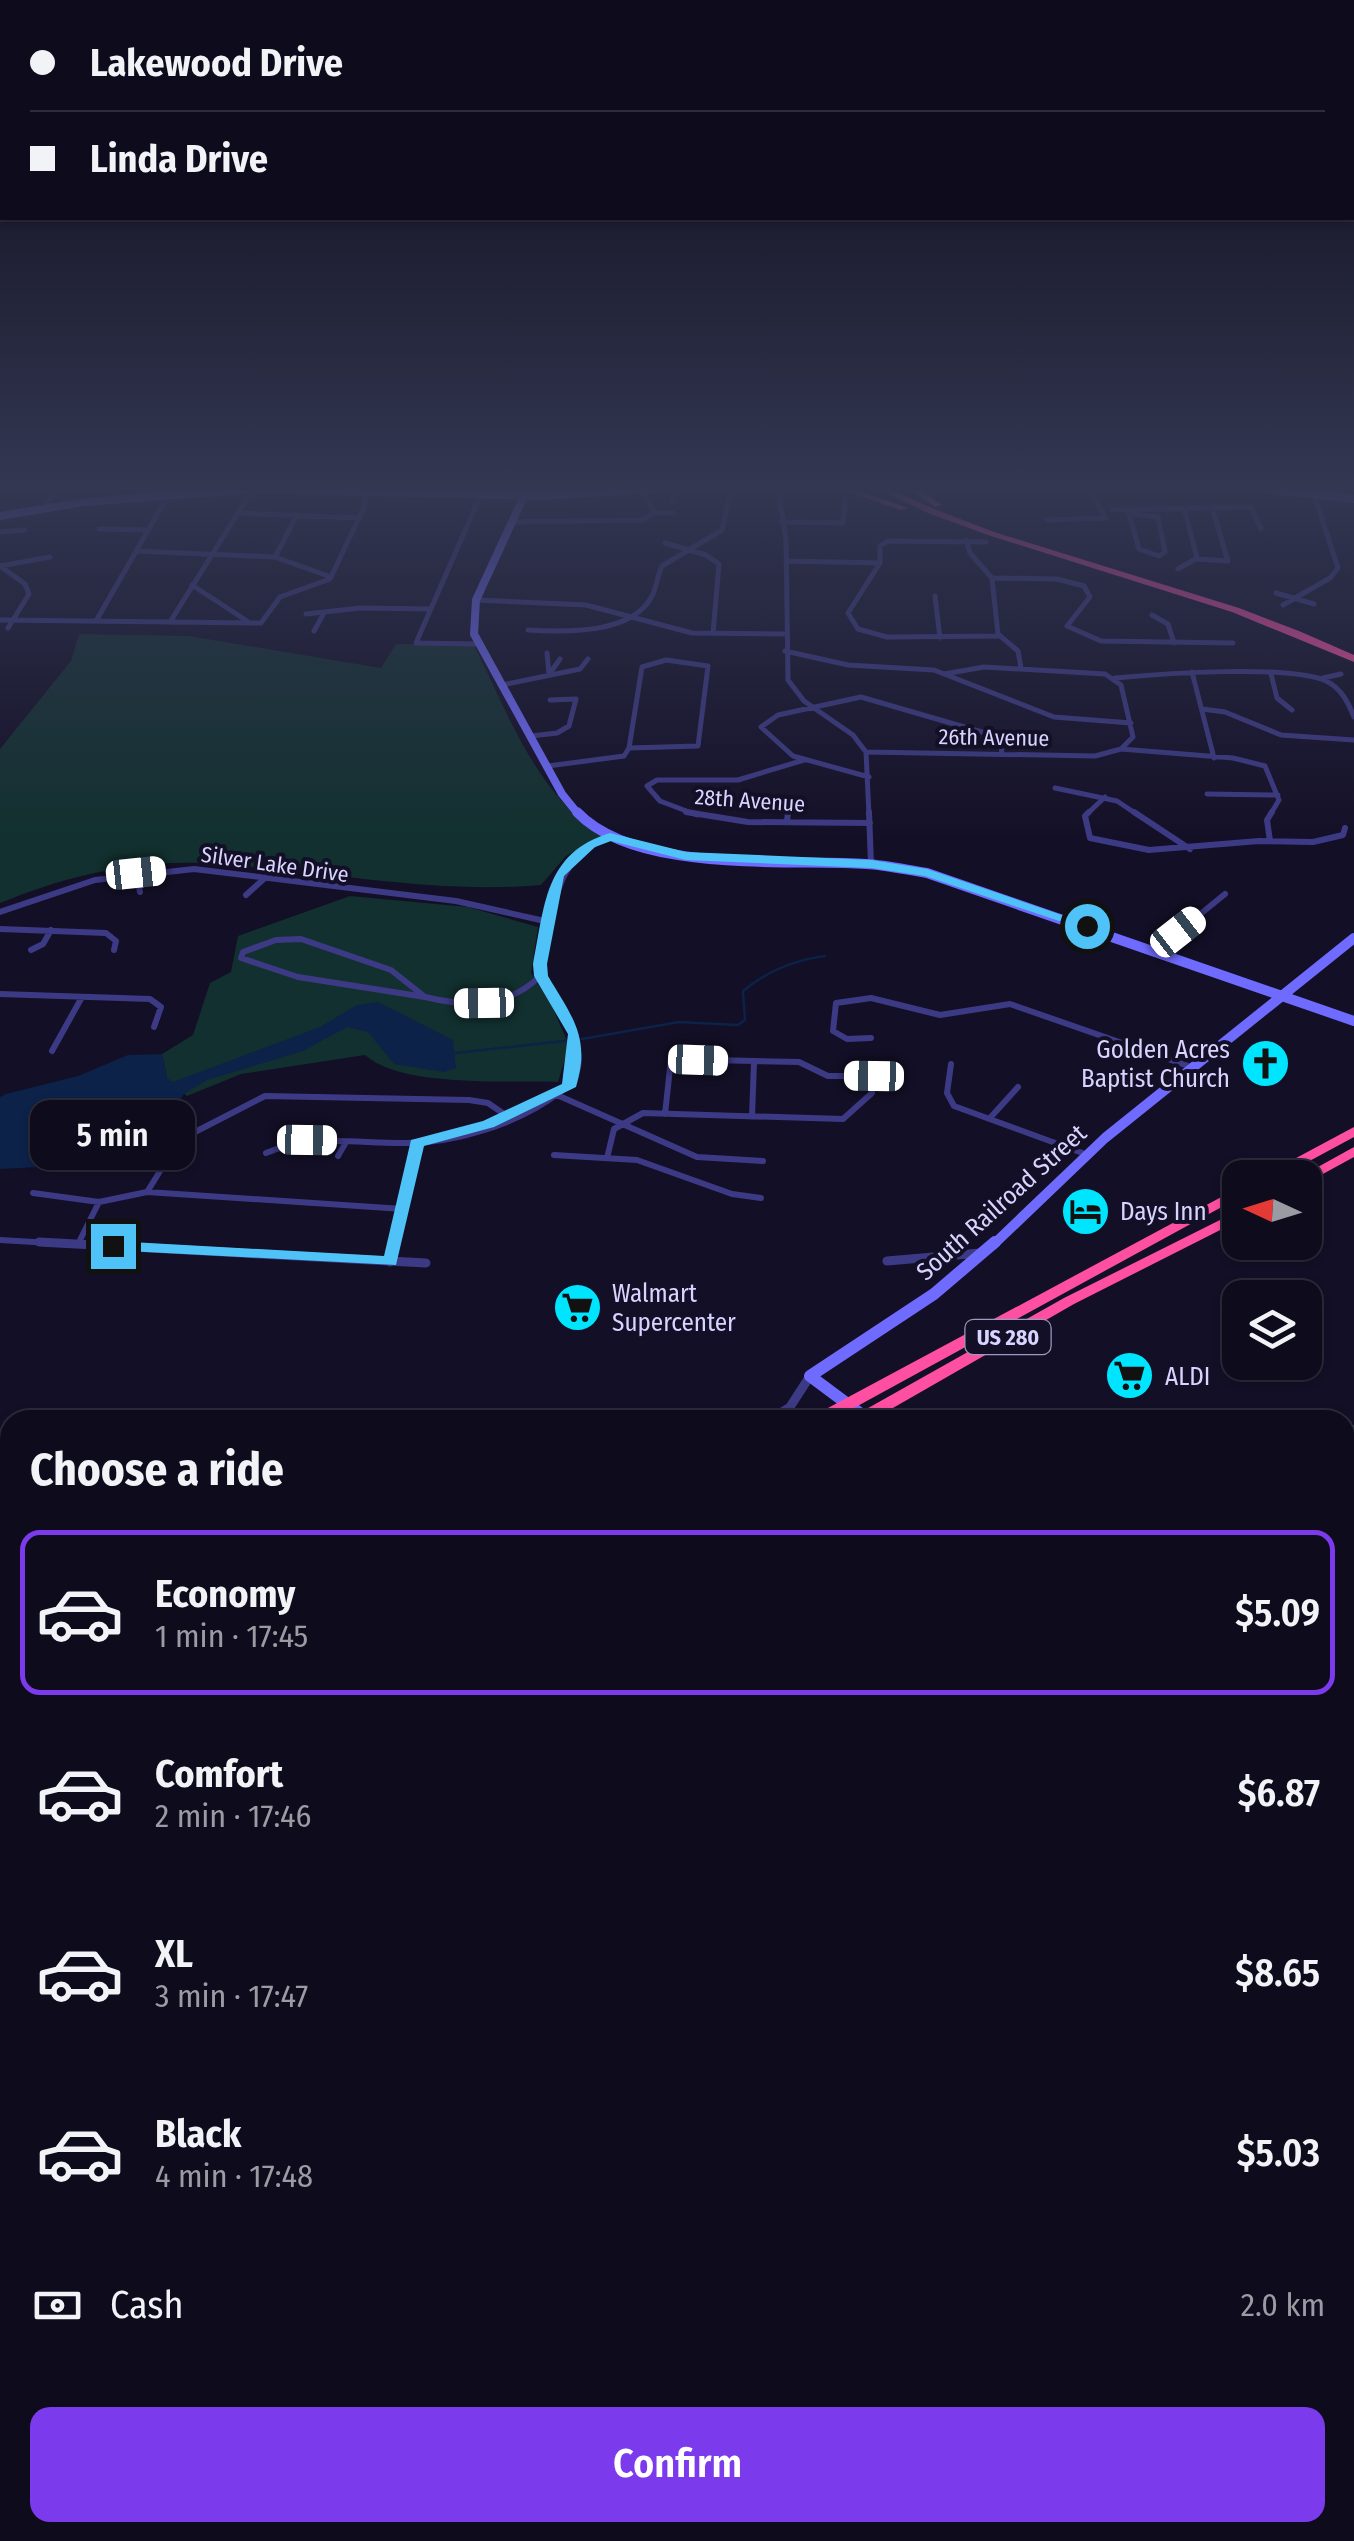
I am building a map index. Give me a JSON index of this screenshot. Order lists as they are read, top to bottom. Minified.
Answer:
{"streets":{"highway":["US 280"],"street":["26th Avenue","28th Avenue","Silver Lake Drive","South Railroad Street"]},"places":{"church":["Golden Acres Baptist Church"],"hotel":["Days Inn"],"supermarket":["Walmart Supercenter","ALDI"]},"north":"left","page":{"banner":["Lakewood Drive","Linda Drive"],"bubble":"5 min","heading":"Choose a ride","list":[{"name":"Economy","note":"1 min · 17:45","value":"$5.09"},{"name":"Comfort","note":"2 min · 17:46","value":"$6.87"},{"name":"XL","note":"3 min · 17:47","value":"$8.65"},{"name":"Black","note":"4 min · 17:48","value":"$5.03"}],"pay":["Cash","2.0 km"],"buttons":"Confirm"}}
